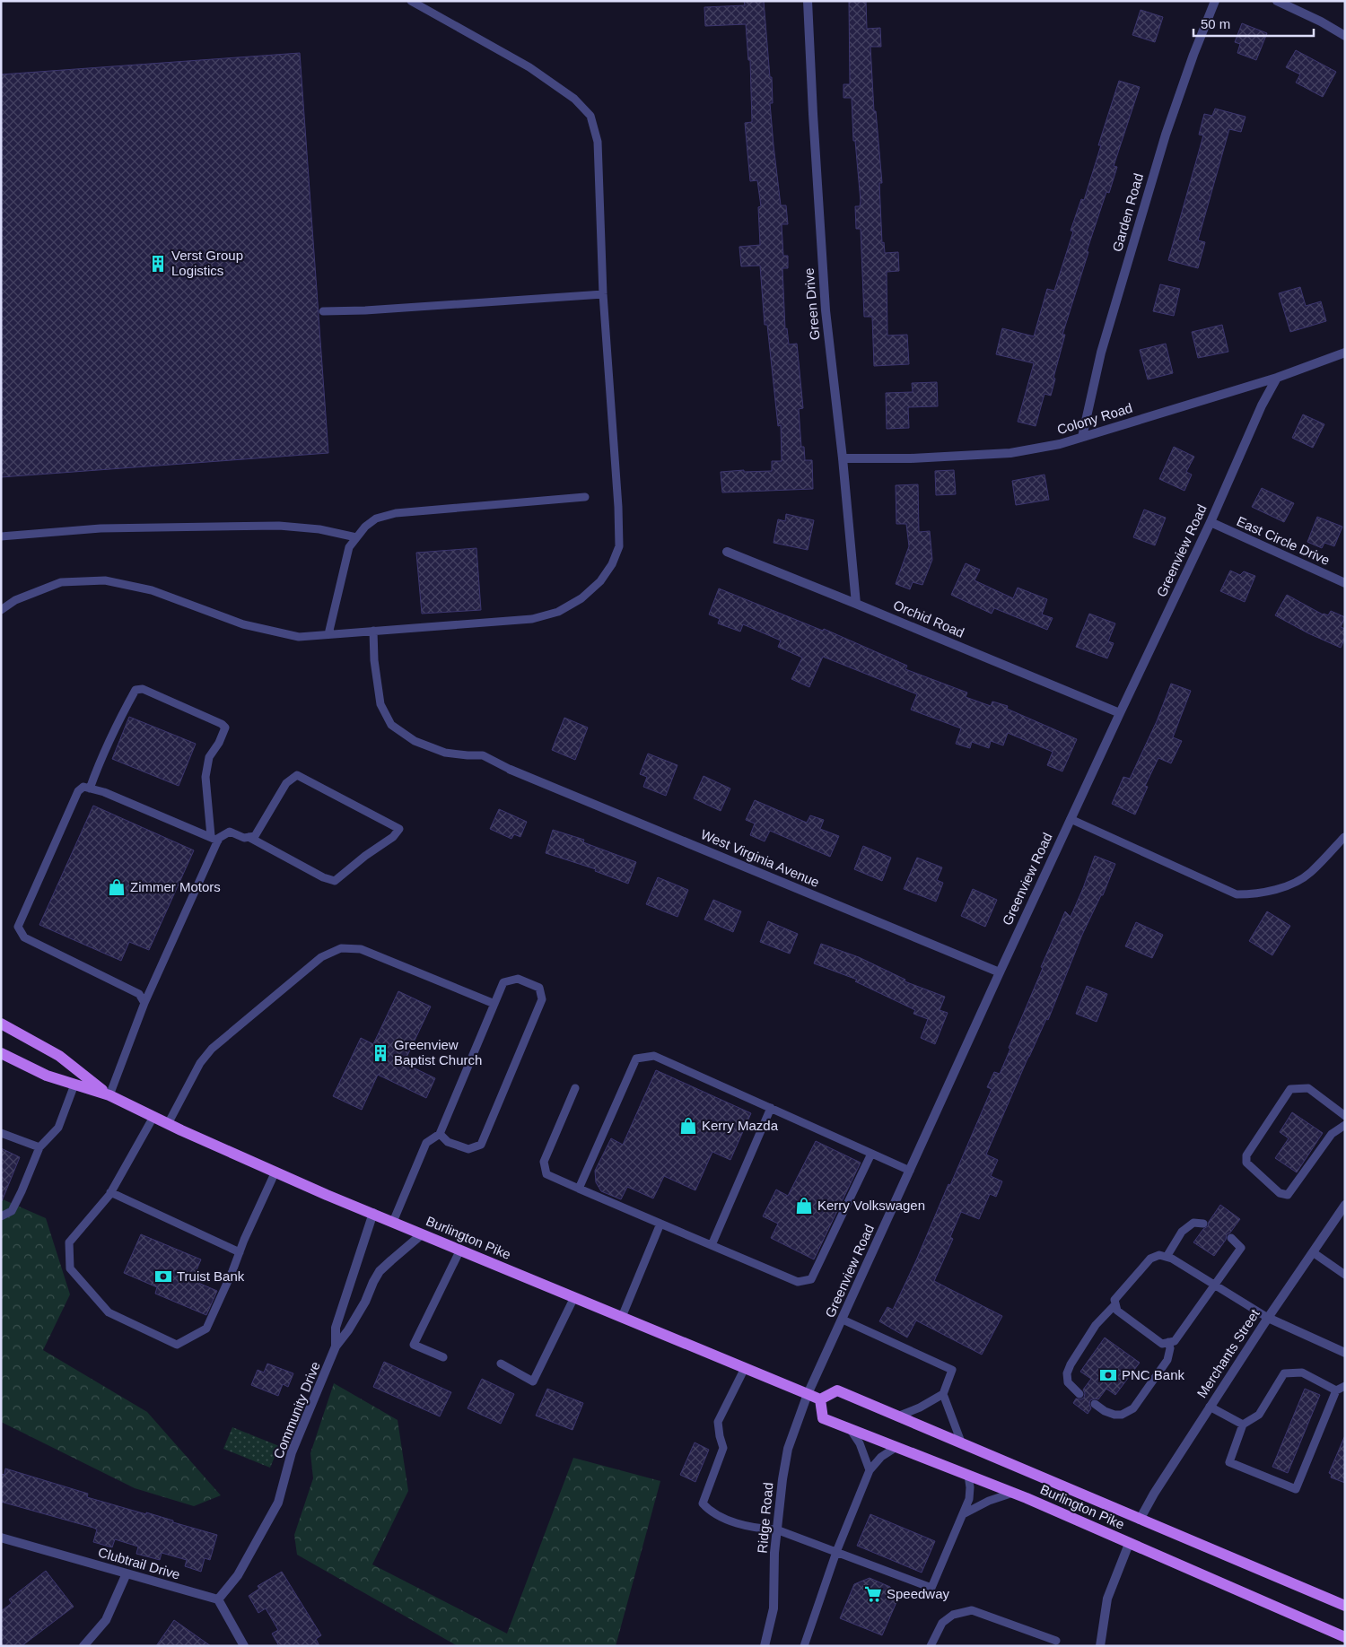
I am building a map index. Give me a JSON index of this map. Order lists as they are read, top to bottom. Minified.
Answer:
{"streets":{"main road":["Burlington Pike"],"street":["Garden Road","Green Drive","Colony Road","East Circle Drive","Greenview Road","Orchid Road","West Virginia Avenue","Merchants Street","Community Drive","Ridge Road","Clubtrail Drive"]},"crossings":[["Garden Road","Colony Road"],["Green Drive","Colony Road"],["Green Drive","Orchid Road"],["Colony Road","Greenview Road"],["East Circle Drive","Greenview Road"],["Greenview Road","Orchid Road"],["Greenview Road","West Virginia Avenue"],["Greenview Road","Burlington Pike"],["Greenview Road","Ridge Road"],["Burlington Pike","Merchants Street"],["Burlington Pike","Community Drive"],["Burlington Pike","Ridge Road"],["Community Drive","Clubtrail Drive"]],"places":{"building":["Verst Group Logistics","Greenview Baptist Church"],"shop":["Zimmer Motors","Kerry Mazda","Kerry Volkswagen"],"bank":["Truist Bank","PNC Bank"],"supermarket":["Speedway"]},"scale_bar":"50 m"}
